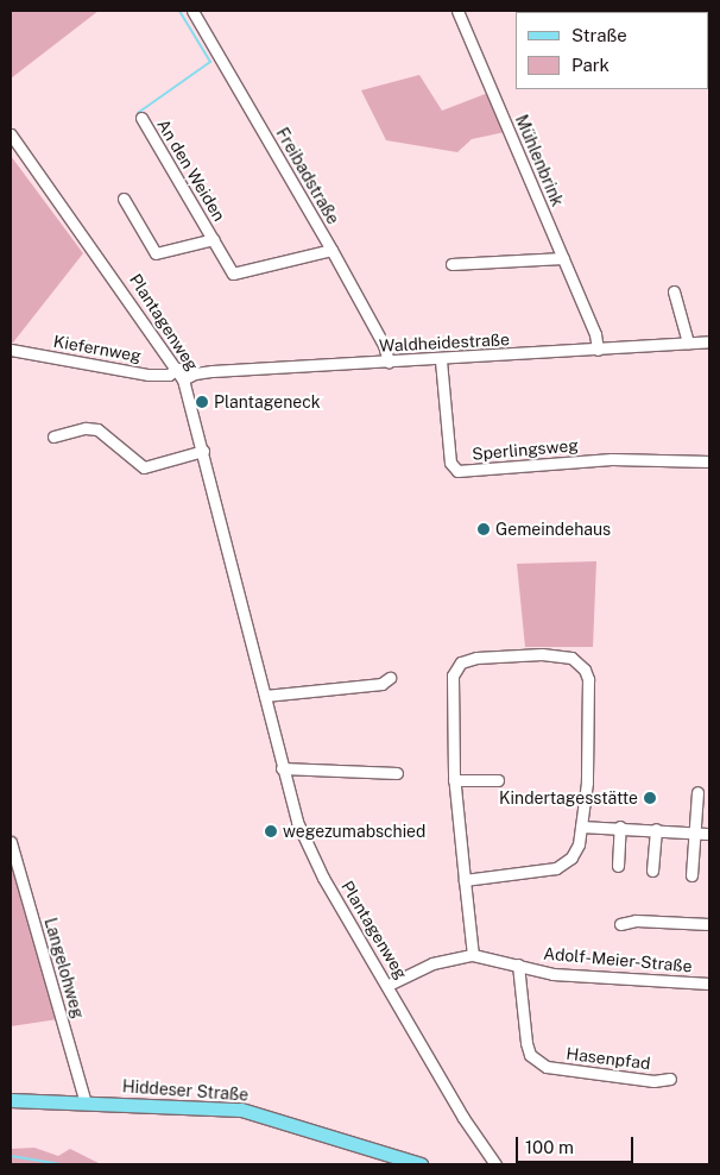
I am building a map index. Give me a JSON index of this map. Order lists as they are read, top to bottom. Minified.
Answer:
{"streets":{"main road":["Hiddeser Straße"],"street":["Mühlenbrink","An den Weiden","Freibadstraße","Plantagenweg","Waldheidestraße","Kiefernweg","Sperlingsweg","Adolf-Meier-Straße","Langelohweg","Hasenpfad"]},"crossings":[["Mühlenbrink","Waldheidestraße"],["An den Weiden","Freibadstraße"],["Freibadstraße","Waldheidestraße"],["Plantagenweg","Waldheidestraße"],["Plantagenweg","Kiefernweg"],["Plantagenweg","Adolf-Meier-Straße"],["Waldheidestraße","Sperlingsweg"],["Adolf-Meier-Straße","Hasenpfad"],["Langelohweg","Hiddeser Straße"]],"places":["Plantageneck","Gemeindehaus","Kindertagesstätte","wegezumabschied"],"legend":["Straße","Park"],"scale_bar":"100 m"}
